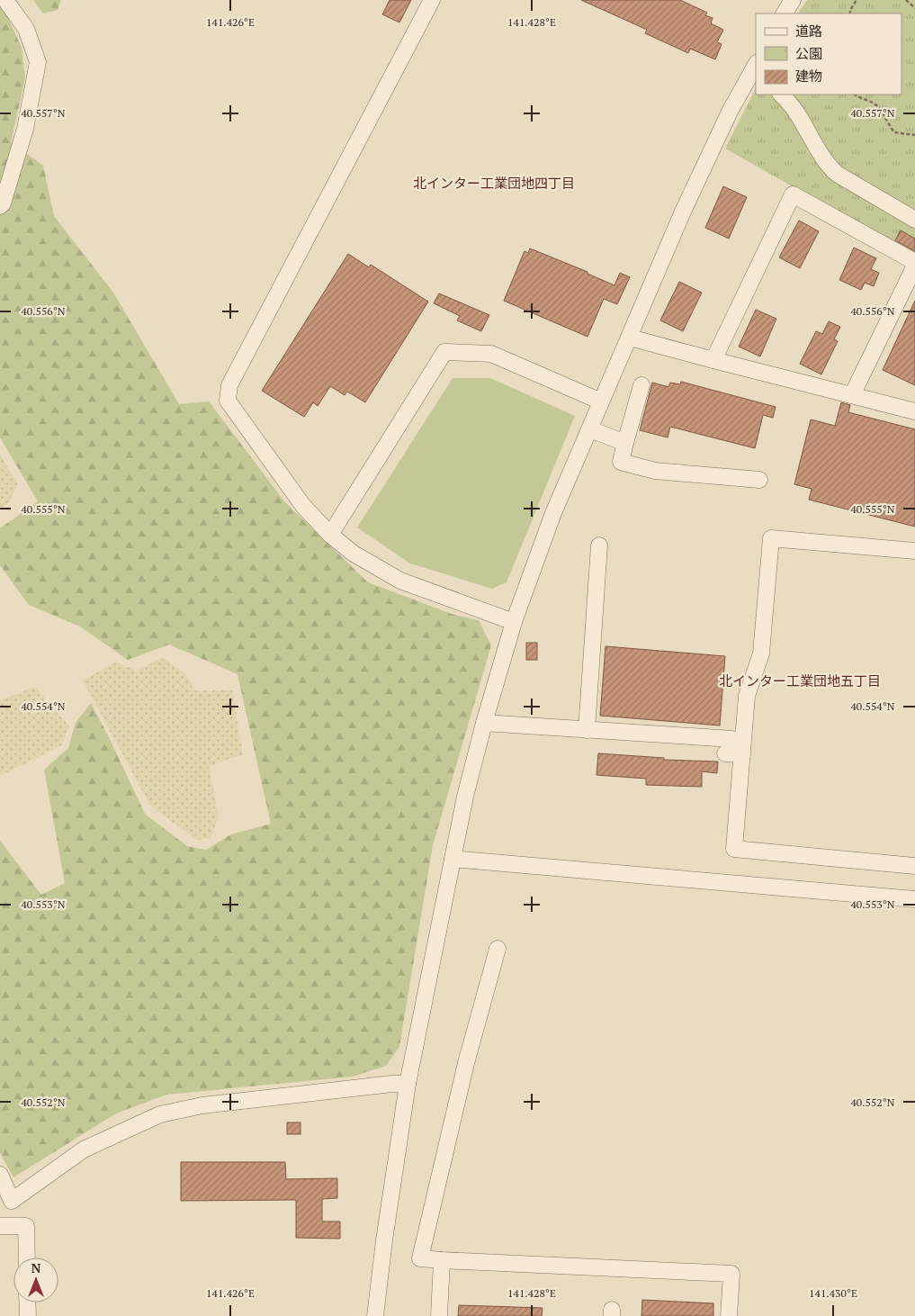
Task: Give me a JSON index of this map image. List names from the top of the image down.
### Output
{
  "districts": ["北インター工業団地四丁目", "北インター工業団地五丁目"],
  "legend": ["道路", "公園", "建物"],
  "north": "top",
  "coordinates": [
    "141.426°E",
    "141.428°E",
    "40.557°N",
    "40.556°N",
    "40.555°N",
    "40.554°N",
    "40.553°N",
    "40.552°N",
    "141.430°E"
  ]
}
